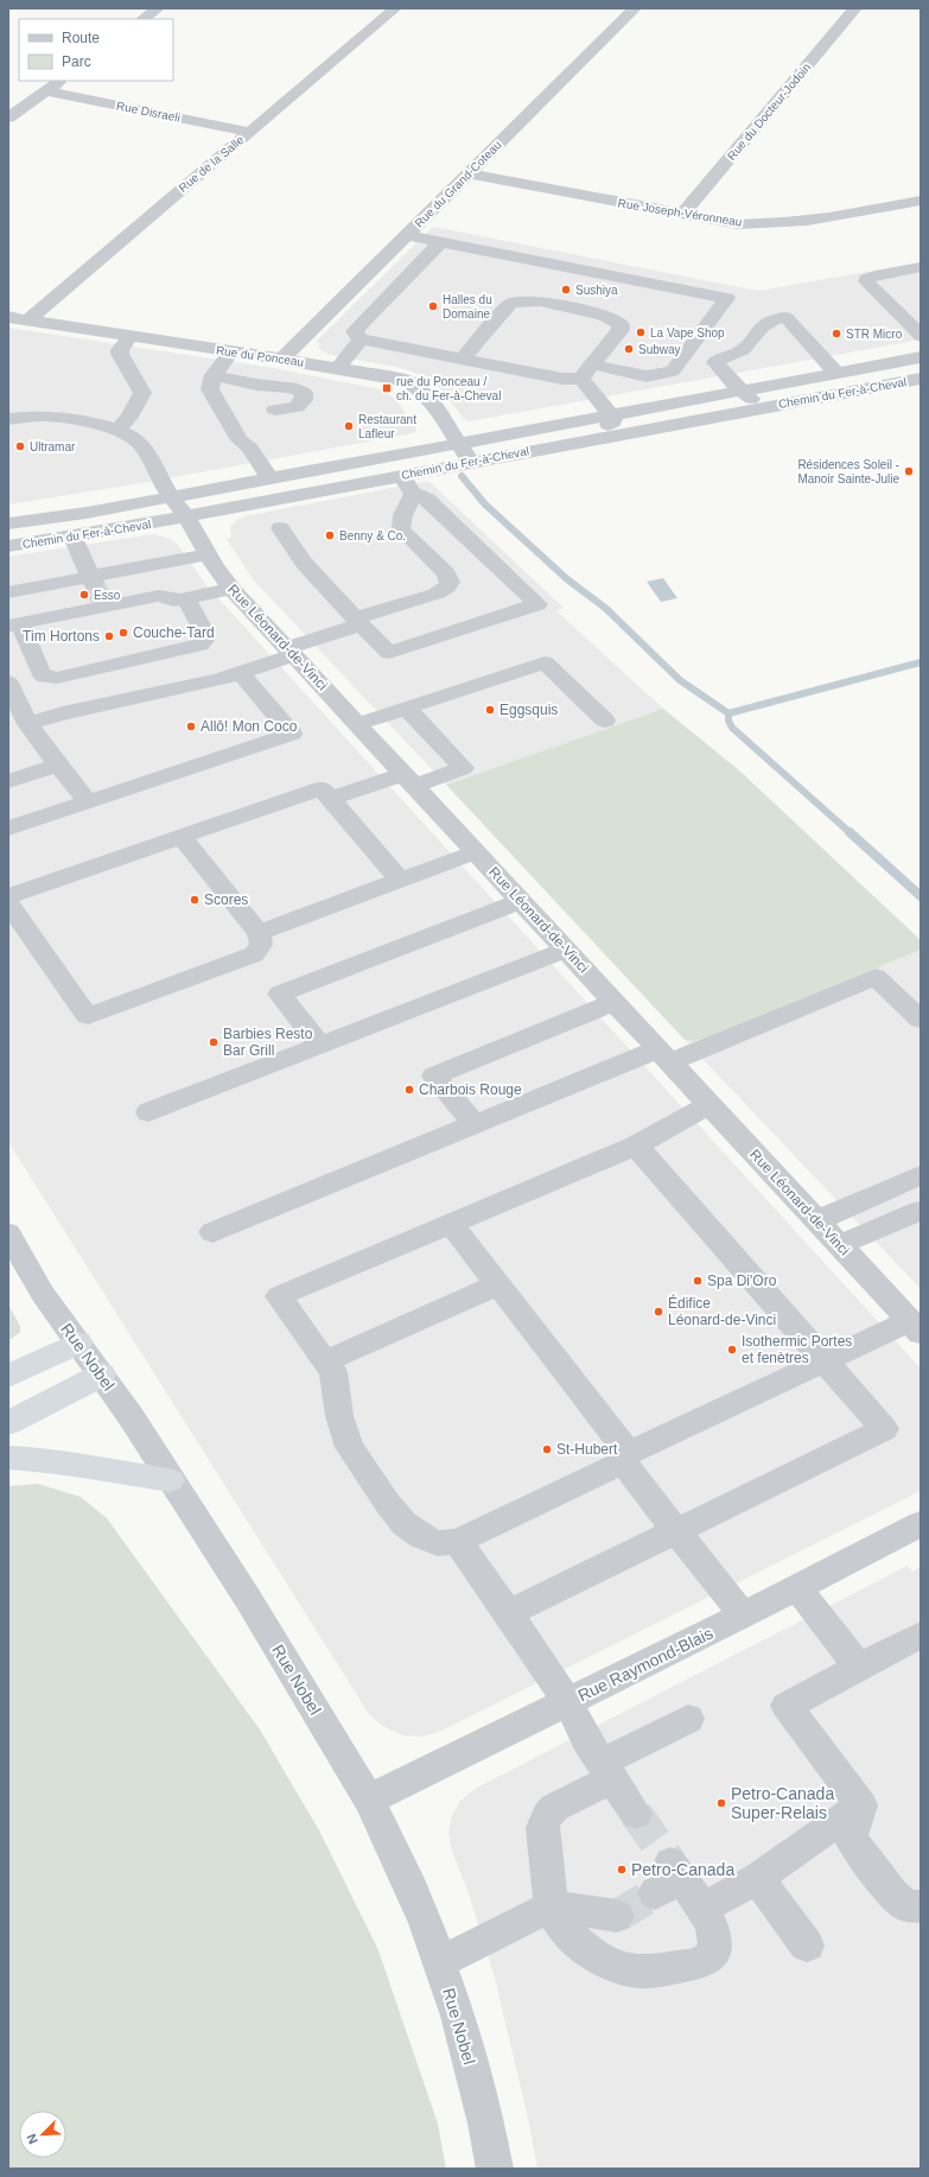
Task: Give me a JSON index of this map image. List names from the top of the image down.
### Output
{
  "streets": {
    "street": [
      "Rue Disraeli",
      "Rue du Docteur-Jodoin",
      "Rue de la Salle",
      "Rue du Grand-Coteau",
      "Rue Joseph-Véronneau",
      "Rue du Ponceau",
      "Chemin du Fer-à-Cheval",
      "Rue Léonard-de-Vinci",
      "Rue Nobel",
      "Rue Raymond-Blais"
    ]
  },
  "crossings": [
    ["Rue Disraeli", "Rue de la Salle"],
    ["Rue du Docteur-Jodoin", "Rue Joseph-Véronneau"],
    ["Rue de la Salle", "Rue du Ponceau"],
    ["Rue du Grand-Coteau", "Rue Joseph-Véronneau"],
    ["Rue du Grand-Coteau", "Rue du Ponceau"],
    ["Rue du Ponceau", "Chemin du Fer-à-Cheval"],
    ["Chemin du Fer-à-Cheval", "Rue Léonard-de-Vinci"],
    ["Rue Nobel", "Rue Raymond-Blais"]
  ],
  "places": {
    "other": [
      "Sushiya",
      "Halles du Domaine",
      "La Vape Shop",
      "STR Micro",
      "Subway",
      "Restaurant Lafleur",
      "Ultramar",
      "Résidences Soleil - Manoir Sainte-Julie",
      "Benny & Co.",
      "Esso",
      "Couche-Tard",
      "Tim Hortons",
      "Eggsquis",
      "Allô! Mon Coco",
      "Scores",
      "Barbies Resto Bar Grill",
      "Charbois Rouge",
      "Spa Di'Oro",
      "Édifice Léonard-de-Vinci",
      "Isothermic Portes et fenètres",
      "St-Hubert",
      "Petro-Canada Super-Relais",
      "Petro-Canada"
    ],
    "transit": ["rue du Ponceau / ch. du Fer-à-Cheval"]
  },
  "legend": ["Route", "Parc"],
  "north": "bottom left"
}
